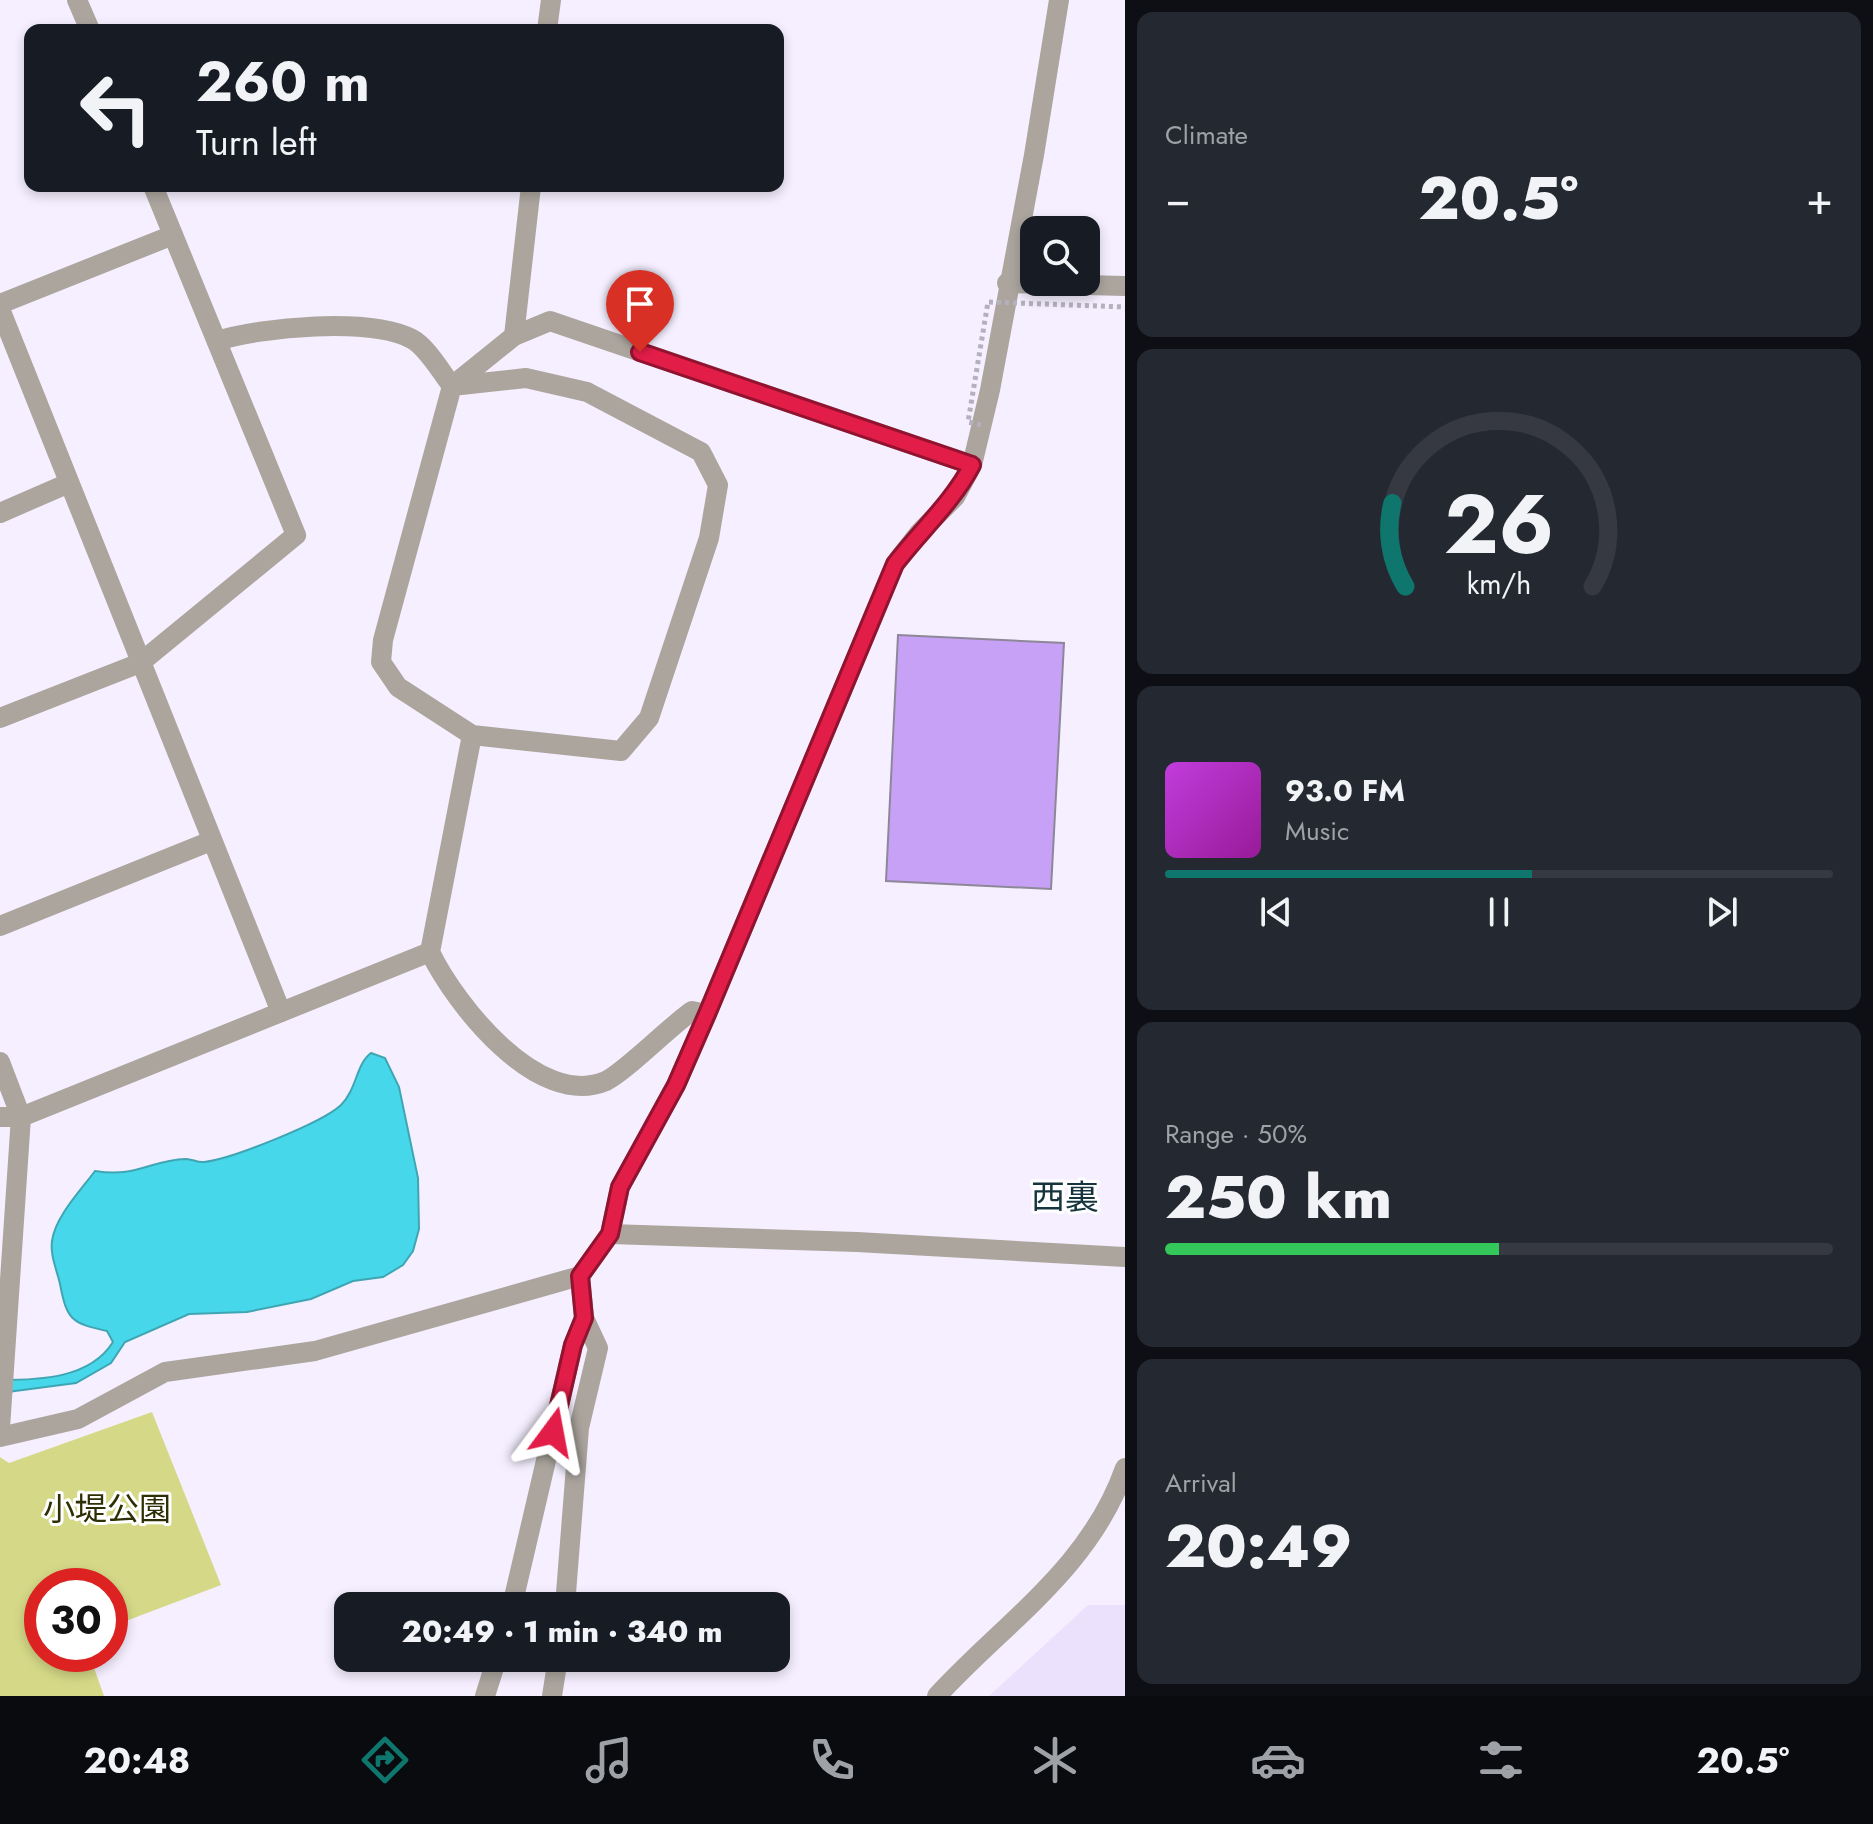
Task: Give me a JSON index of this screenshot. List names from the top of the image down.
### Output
{
  "districts": ["西裏"],
  "parks": ["小堤公園"],
  "page": {
    "tile": [
      "Climate",
      ["Range · 50%", "250 km"],
      ["Arrival", "20:49"]
    ],
    "turn": ["260 m", "Turn left"],
    "heat": ["−", "20.5°", "+"],
    "song": ["93.0 FM", "Music"],
    "limit": "30",
    "trip": "20:49 · 1 min · 340 m",
    "tabs": ["20:48", "20.5°"],
    "gauge": ["26", "km/h"]
  }
}
